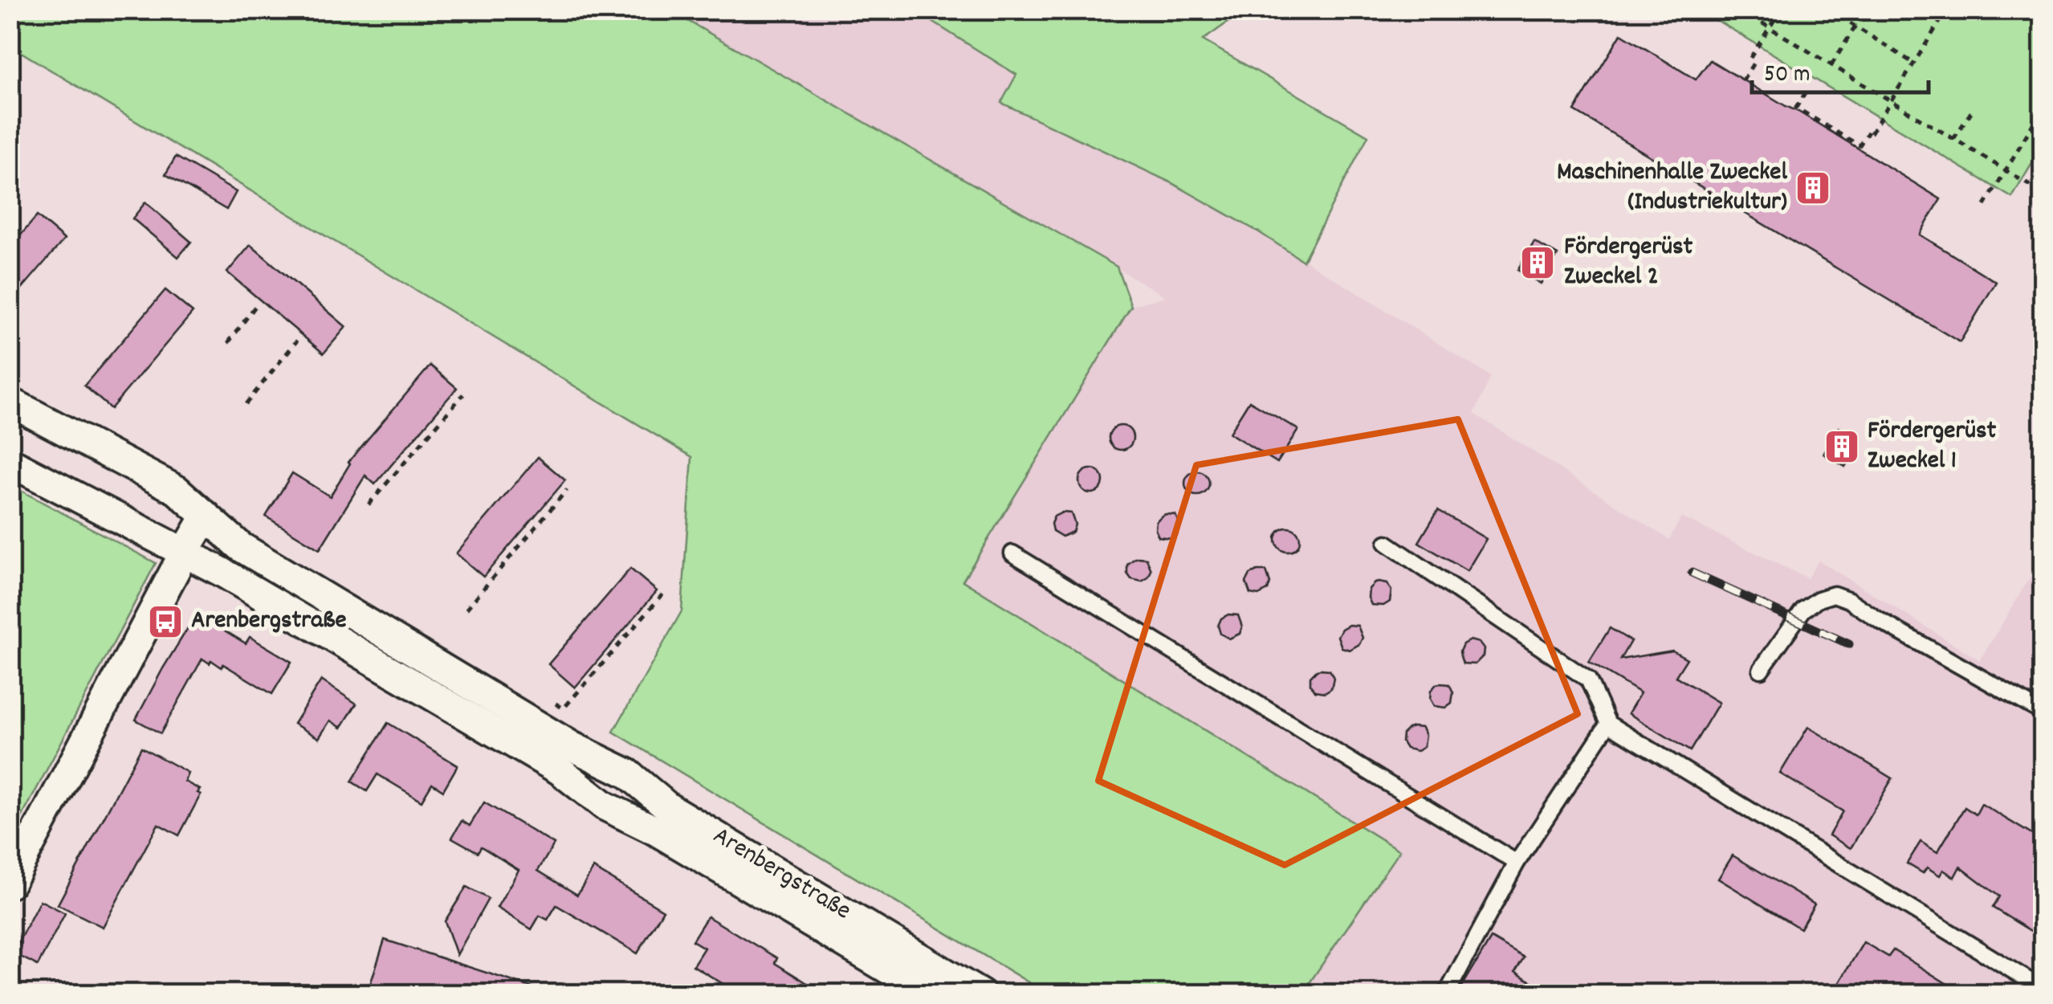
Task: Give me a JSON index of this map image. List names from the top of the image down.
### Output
{
  "streets": {
    "street": ["Arenbergstraße"]
  },
  "places": {
    "building": ["Maschinenhalle Zweckel (Industriekultur)", "Fördergerüst Zweckel 2", "Fördergerüst Zweckel 1"],
    "bus stop": ["Arenbergstraße"]
  },
  "scale_bar": "50 m"
}
